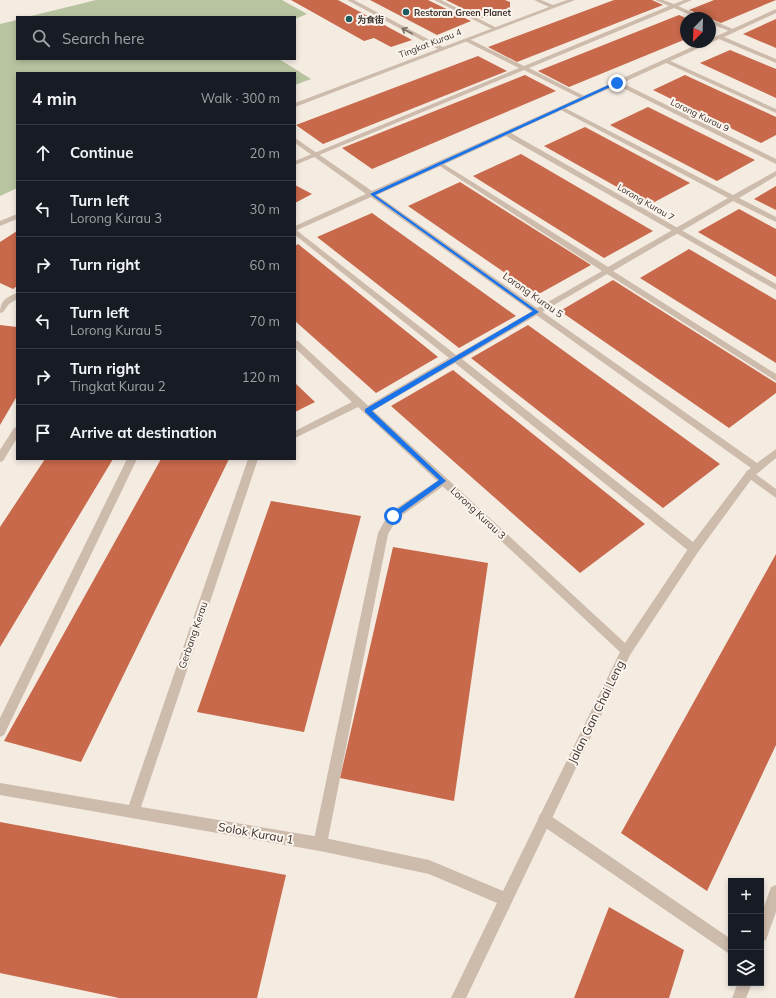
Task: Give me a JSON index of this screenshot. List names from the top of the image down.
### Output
{
  "streets": {
    "street": [
      "Tingkat Kurau 4",
      "Lorong Kurau 9",
      "Lorong Kurau 7",
      "Lorong Kurau 5",
      "Lorong Kurau 3",
      "Gerbang Kerau",
      "Jalan Gan Chai Leng",
      "Solok Kurau 1"
    ]
  },
  "crossings": [
    ["Lorong Kurau 5", "Jalan Gan Chai Leng"],
    ["Lorong Kurau 3", "Jalan Gan Chai Leng"],
    ["Gerbang Kerau", "Solok Kurau 1"],
    ["Jalan Gan Chai Leng", "Solok Kurau 1"]
  ],
  "places": ["Restoran Green Planet", "为食街"],
  "north": "bottom left",
  "page": {
    "search": "Search here",
    "heading": ["4 min", "Walk · 300 m"],
    "list": [
      ["Continue", "20 m"],
      ["Turn left", "Lorong Kurau 3", "30 m"],
      ["Turn right", "60 m"],
      ["Turn left", "Lorong Kurau 5", "70 m"],
      ["Turn right", "Tingkat Kurau 2", "120 m"],
      "Arrive at destination"
    ],
    "map_buttons": ["+", "−"]
  }
}
